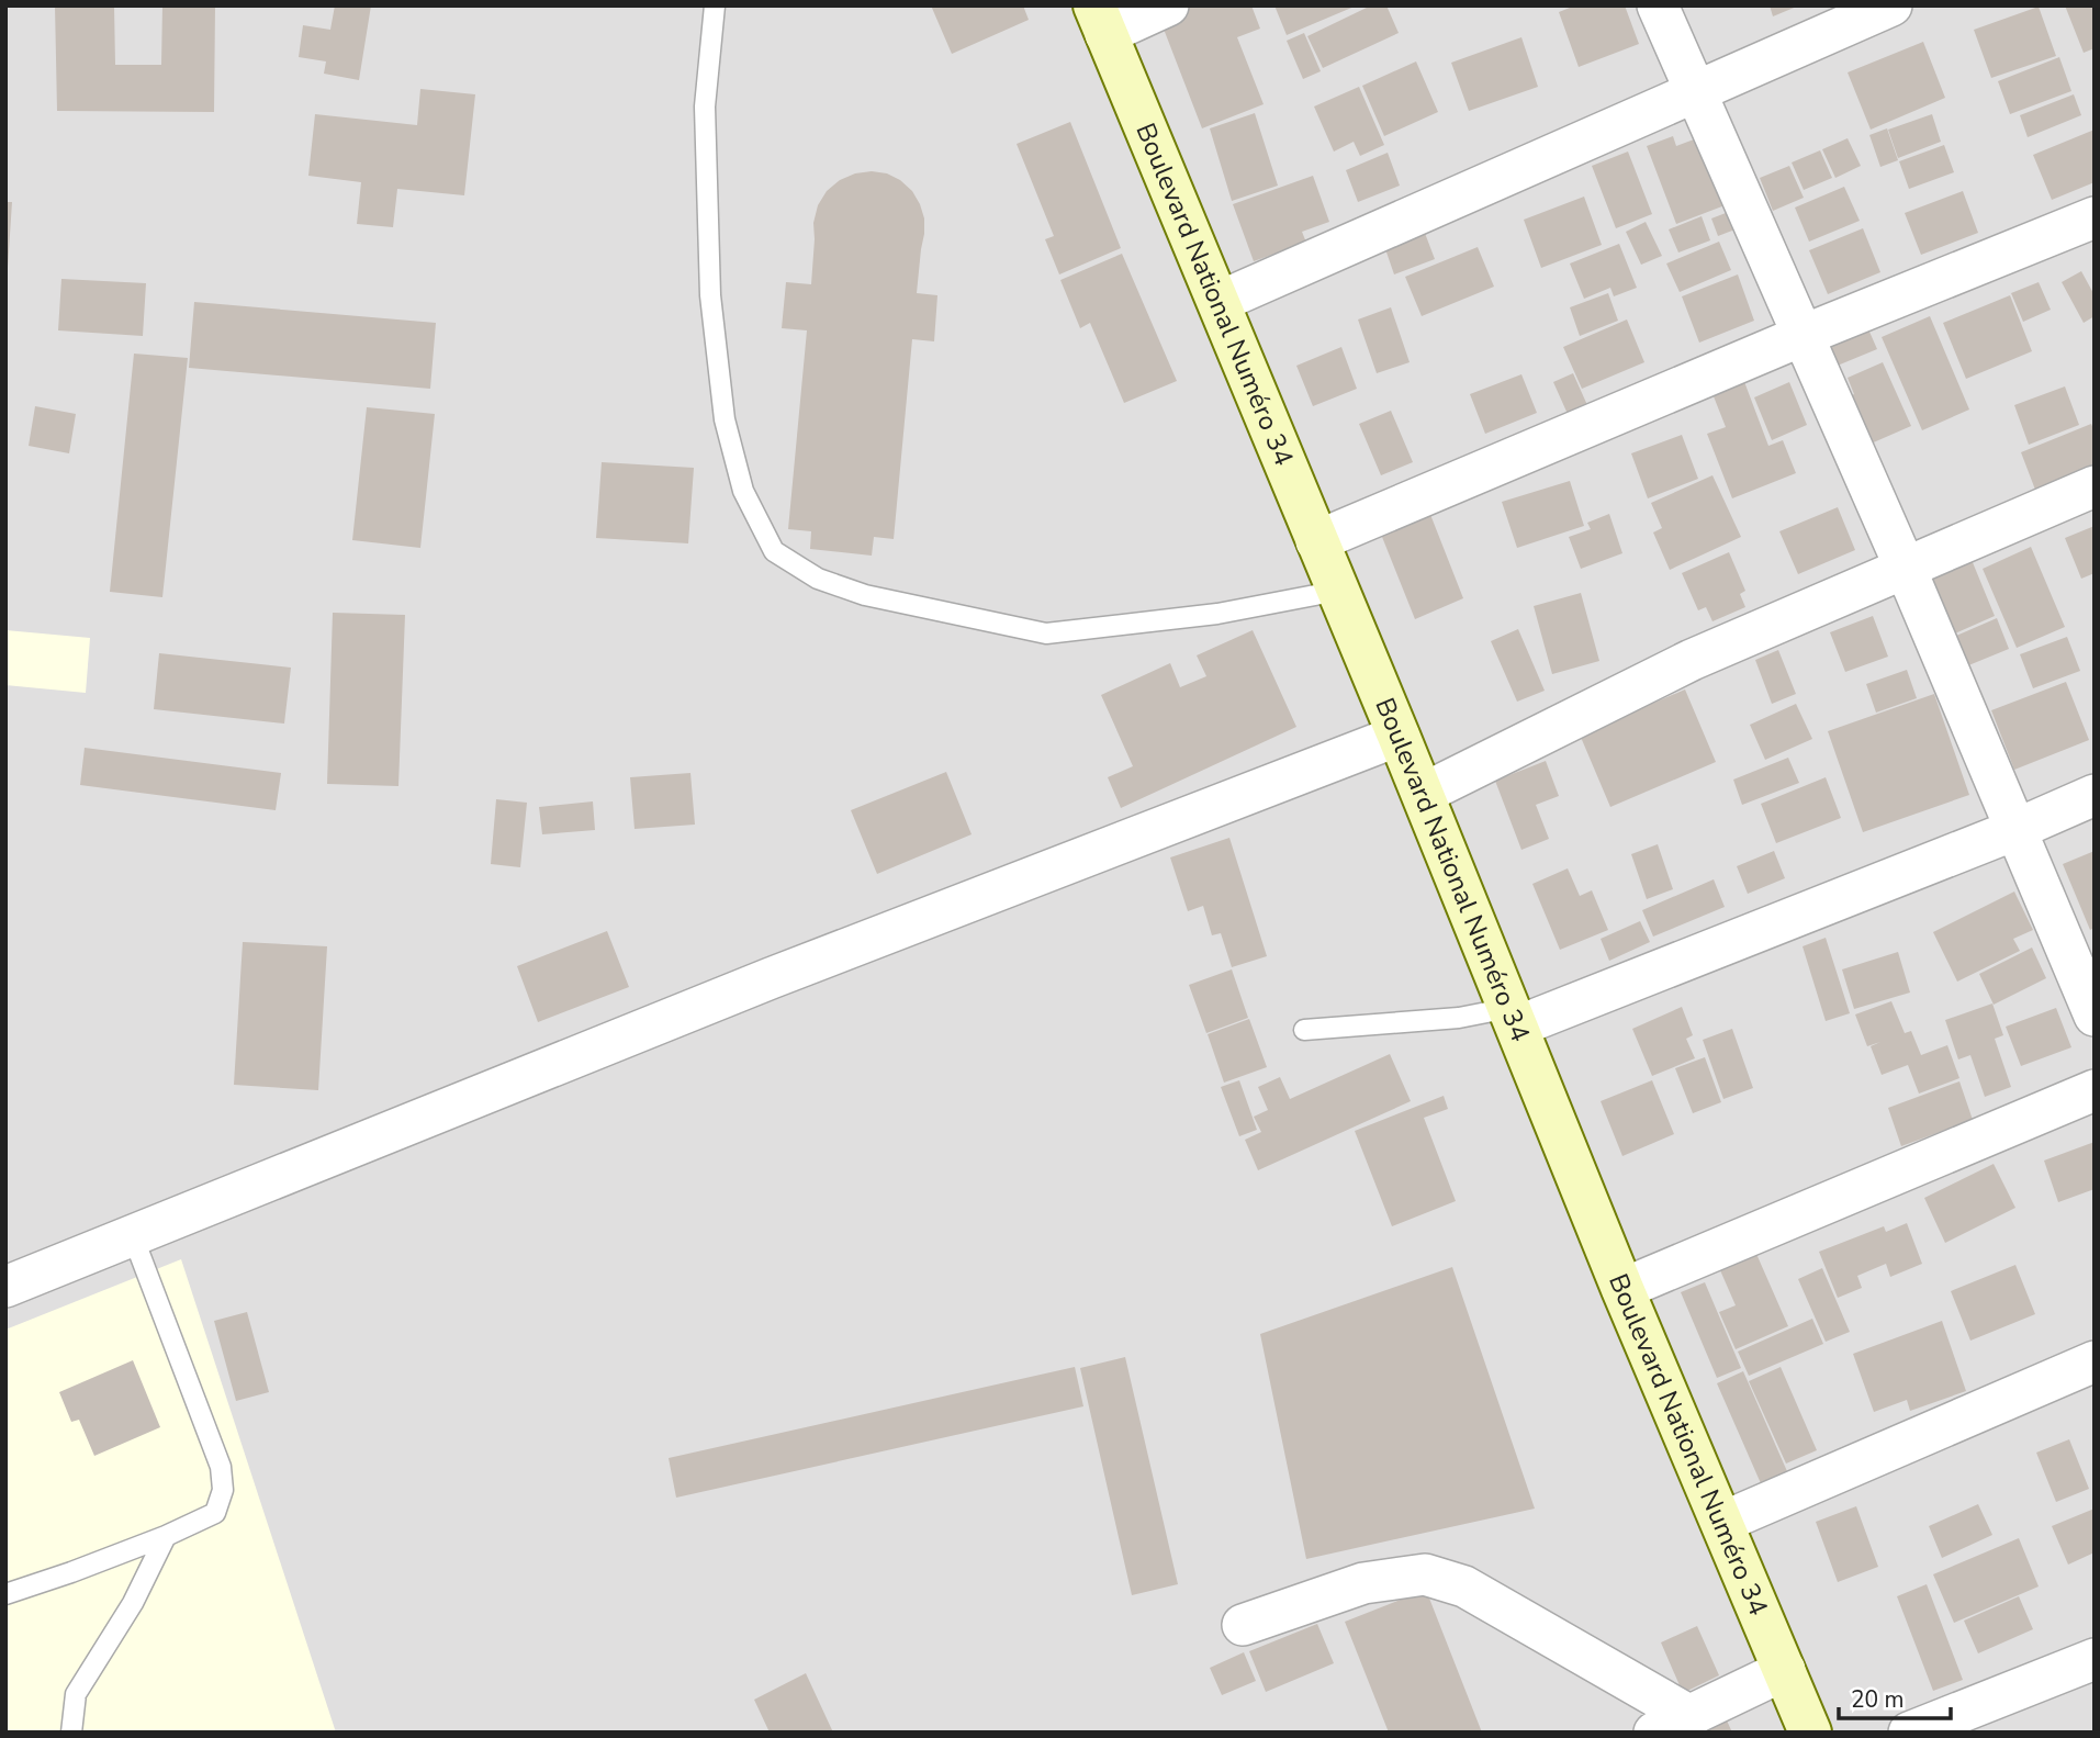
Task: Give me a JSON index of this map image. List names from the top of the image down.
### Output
{
  "streets": {
    "main road": ["Boulevard National Numéro 34"]
  },
  "scale_bar": "20 m"
}
